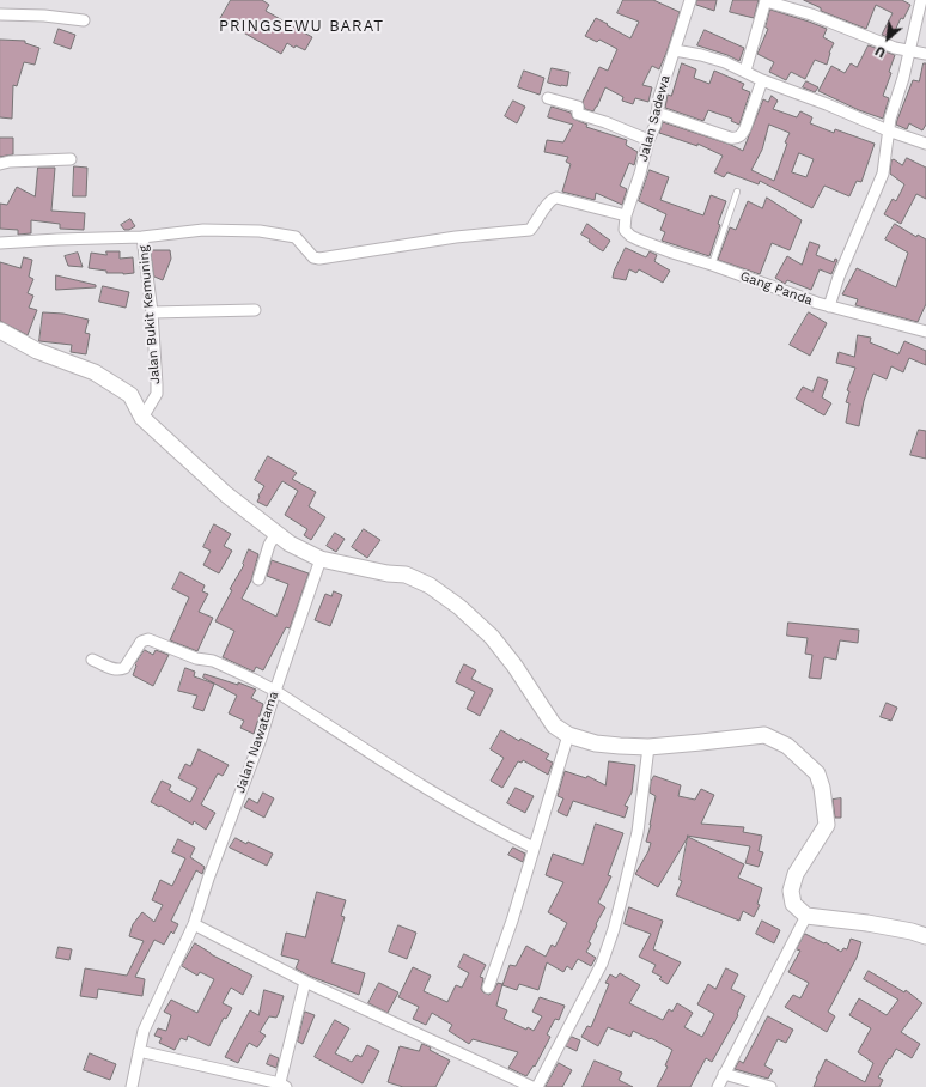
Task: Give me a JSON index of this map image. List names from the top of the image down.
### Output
{
  "streets": {
    "street": [
      "Jalan Sadewa",
      "Gang Panda",
      "Jalan Bukit Kemuning",
      "Jalan Nawatama"
    ]
  },
  "crossings": [
    ["Jalan Sadewa", "Gang Panda"]
  ],
  "districts": ["PRINGSEWU BARAT"],
  "north": "bottom left"
}
